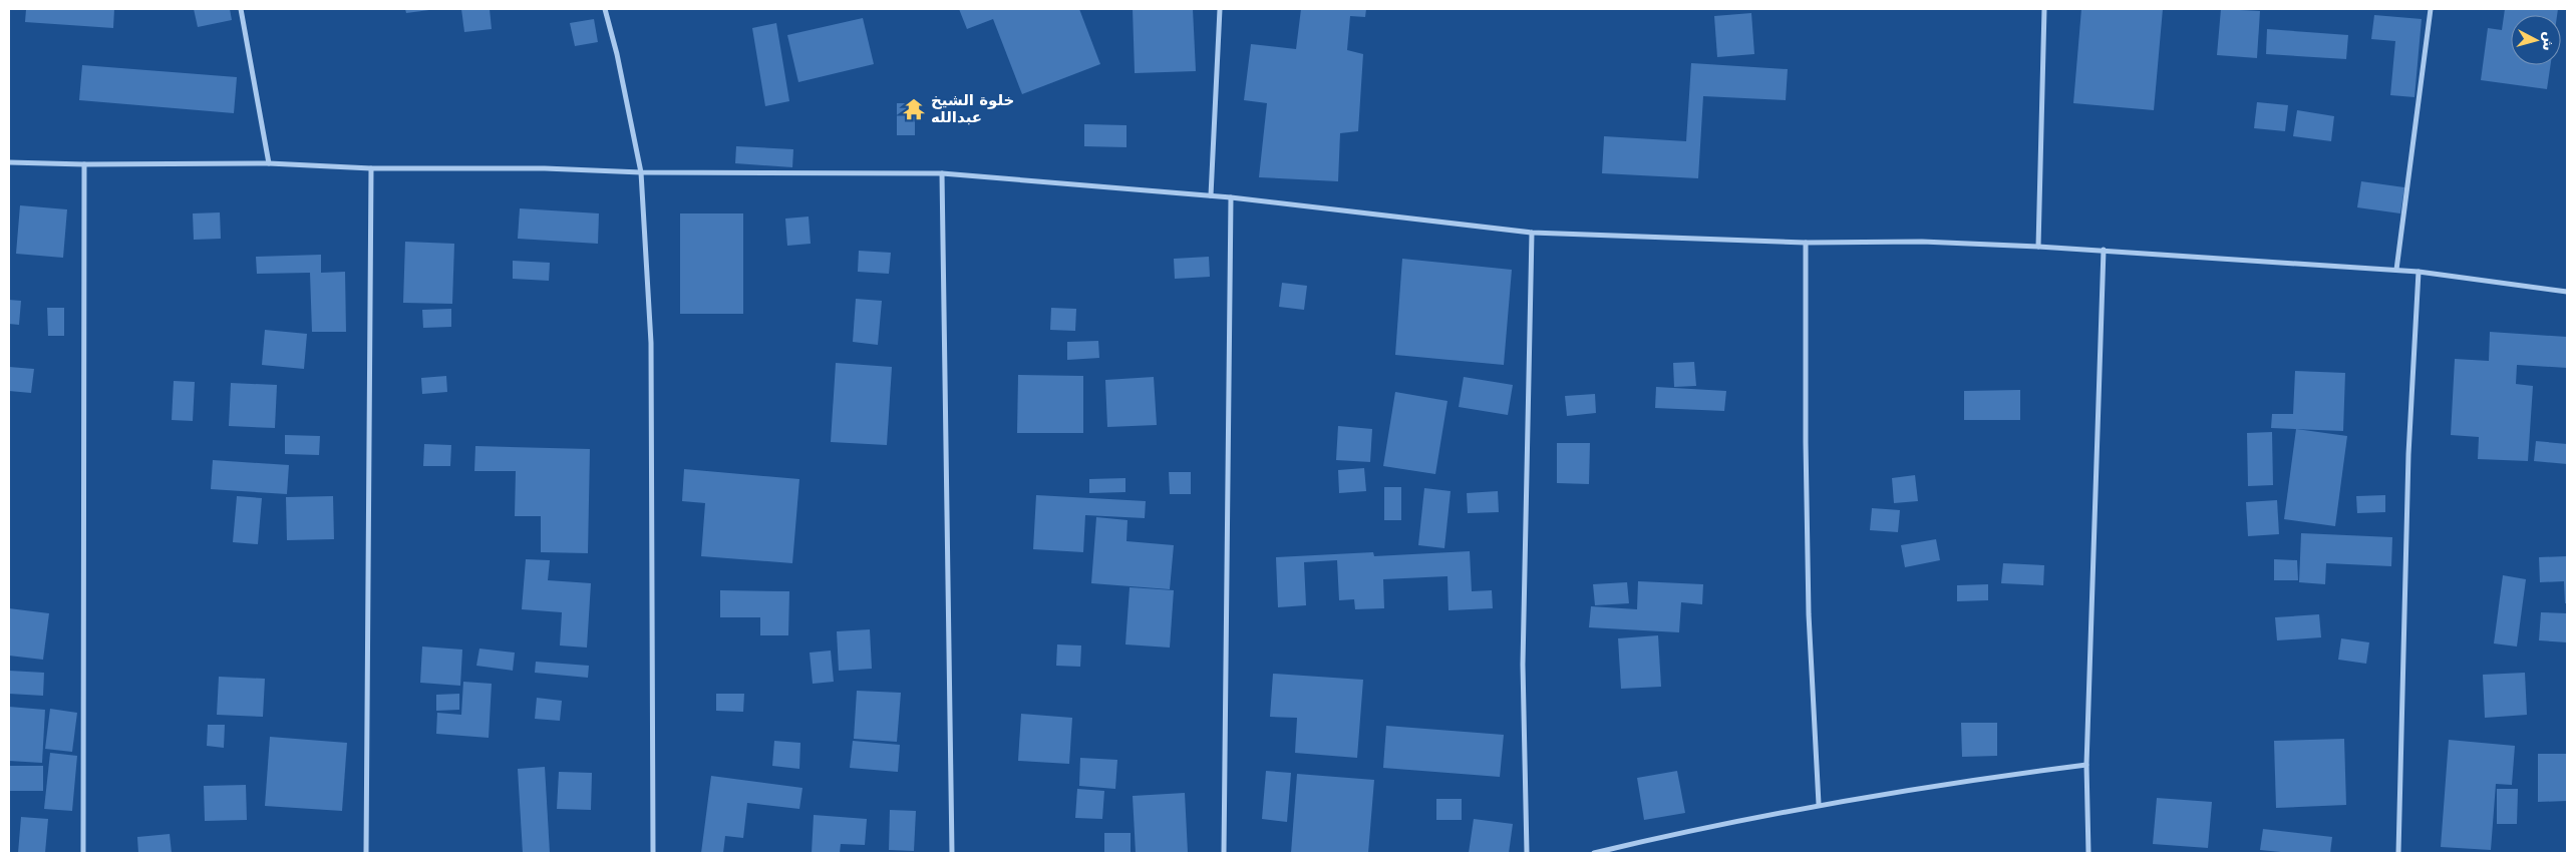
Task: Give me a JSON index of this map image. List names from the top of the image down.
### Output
{
  "places": {
    "temple": ["خلوة الشيخ عبدالله"]
  },
  "north": "right"
}
